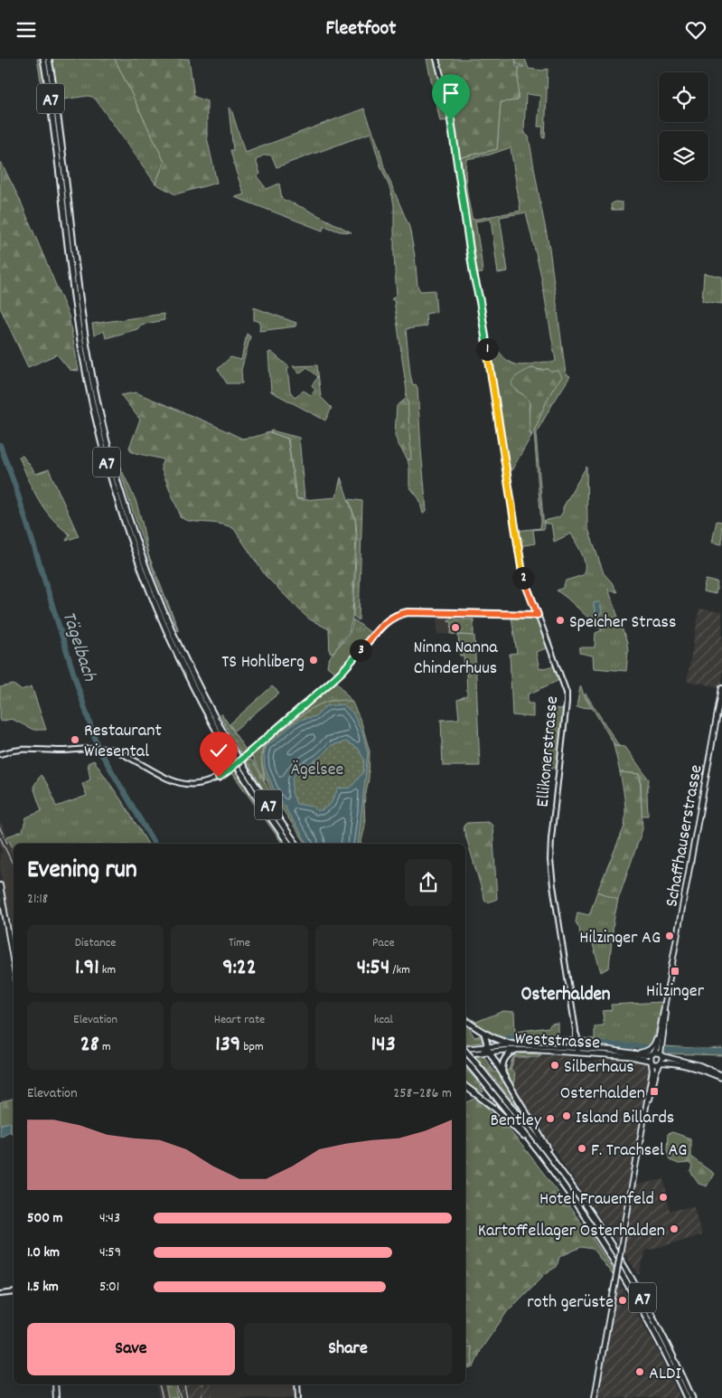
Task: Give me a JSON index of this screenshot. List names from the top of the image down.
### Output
{
  "streets": {
    "highway": ["A7"],
    "main road": ["Schaffhauserstrasse", "Weststrasse"],
    "street": ["Ellikonerstrasse"]
  },
  "crossings": [
    ["A7", "Weststrasse"],
    ["Ellikonerstrasse", "Weststrasse"],
    ["Schaffhauserstrasse", "Weststrasse"]
  ],
  "districts": ["Osterhalden"],
  "water": ["Tägelbach"],
  "parks": ["Ägelsee"],
  "places": {
    "other": [
      "Speicher Strass",
      "Ninna Nanna Chinderhuus",
      "TS Hohliberg",
      "Restaurant Wiesental",
      "Hilzinger AG",
      "Silberhaus",
      "Island Billards",
      "Bentley",
      "F. Trachsel AG",
      "Hotel Frauenfeld",
      "Kartoffellager Osterhalden",
      "roth gerüste",
      "ALDI"
    ],
    "transit": ["Hilzinger", "Osterhalden"]
  },
  "page": {
    "header": "Fleetfoot",
    "pins": ["1", "2", "3"],
    "heading": ["Evening run", "21:18"],
    "stats": [
      ["Distance", "1.91 km"],
      ["Time", "9:22"],
      ["Pace", "4:54 /km"],
      ["Elevation", "28 m"],
      ["Heart rate", "139 bpm"],
      ["kcal", "143"]
    ],
    "chart": ["Elevation", "258–286 m"],
    "list": [
      {
        "name": "500 m",
        "note": "4:43"
      },
      {
        "name": "1.0 km",
        "note": "4:59"
      },
      {
        "name": "1.5 km",
        "note": "5:01"
      }
    ],
    "buttons": ["Save", "Share"]
  }
}
